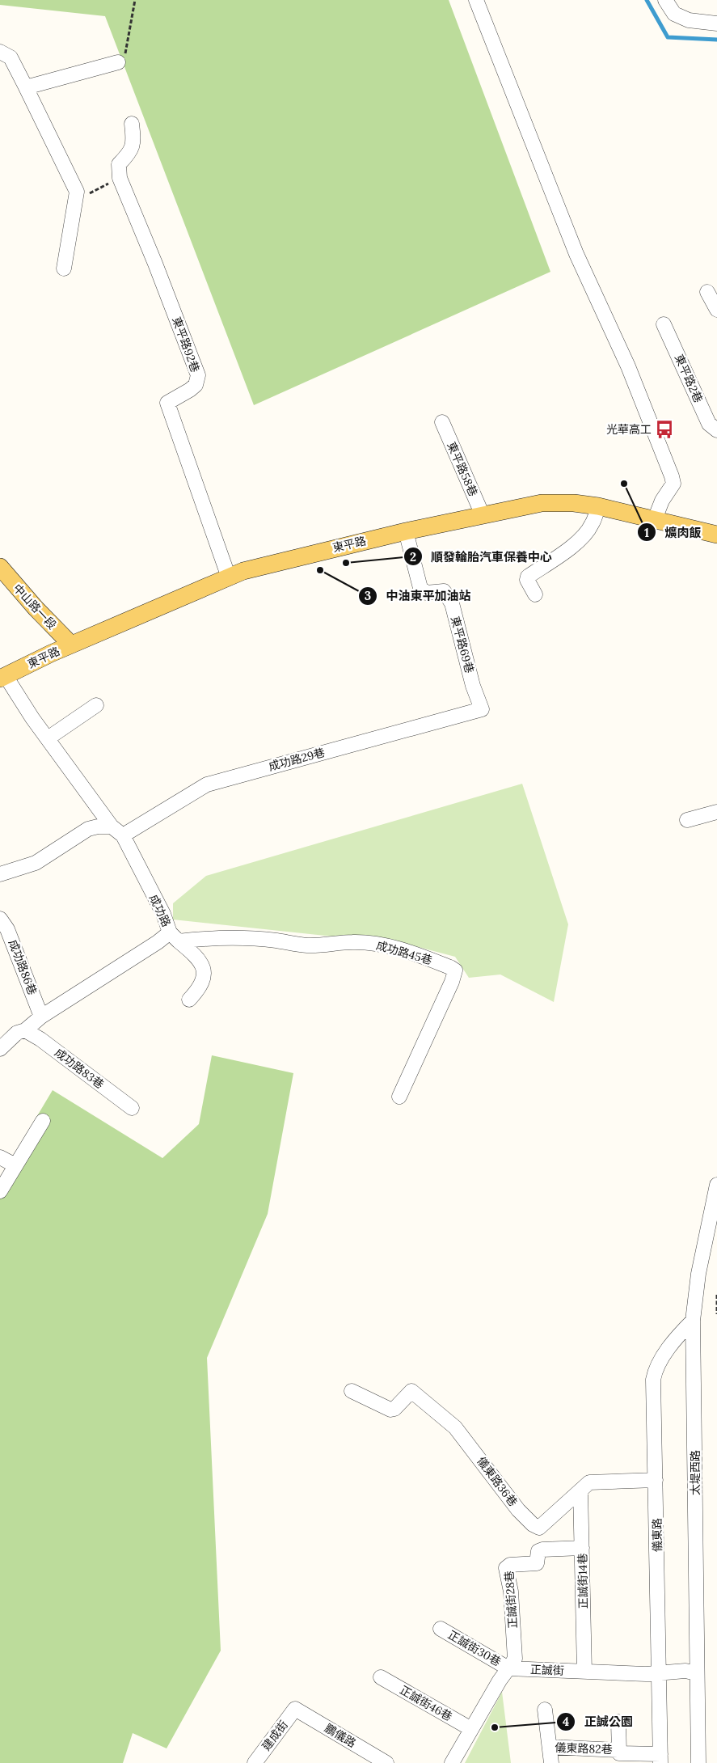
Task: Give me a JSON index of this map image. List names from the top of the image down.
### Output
{
  "streets": {
    "main road": ["東平路", "中山路一段"],
    "street": [
      "東平路92巷",
      "東平路2巷",
      "東平路58巷",
      "東平路69巷",
      "成功路29巷",
      "成功路",
      "成功路45巷",
      "成功路86巷",
      "成功路83巷",
      "太堤西路",
      "儀東路36巷",
      "儀東路",
      "正誠街14巷",
      "正誠街28巷",
      "正誠街30巷",
      "正誠街",
      "正誠街46巷",
      "建成街",
      "鵬儀路",
      "儀東路82巷"
    ]
  },
  "crossings": [
    ["東平路92巷", "東平路"],
    ["東平路58巷", "東平路"],
    ["東平路", "中山路一段"],
    ["東平路", "東平路69巷"],
    ["東平路", "成功路"],
    ["東平路69巷", "成功路29巷"],
    ["成功路29巷", "成功路"],
    ["成功路", "成功路45巷"],
    ["成功路", "成功路86巷"],
    ["成功路", "成功路83巷"],
    ["太堤西路", "儀東路"],
    ["太堤西路", "正誠街"],
    ["儀東路36巷", "儀東路"],
    ["儀東路36巷", "正誠街14巷"],
    ["儀東路", "正誠街"],
    ["儀東路", "儀東路82巷"],
    ["正誠街14巷", "正誠街28巷"],
    ["正誠街14巷", "正誠街"],
    ["正誠街28巷", "正誠街30巷"],
    ["正誠街28巷", "正誠街"],
    ["正誠街30巷", "正誠街"],
    ["建成街", "鵬儀路"]
  ],
  "places": {
    "bus stop": ["光華高工"],
    "other": [
      "爌肉飯",
      "順發輪胎汽車保養中心",
      "中油東平加油站",
      "正誠公園"
    ]
  }
}
